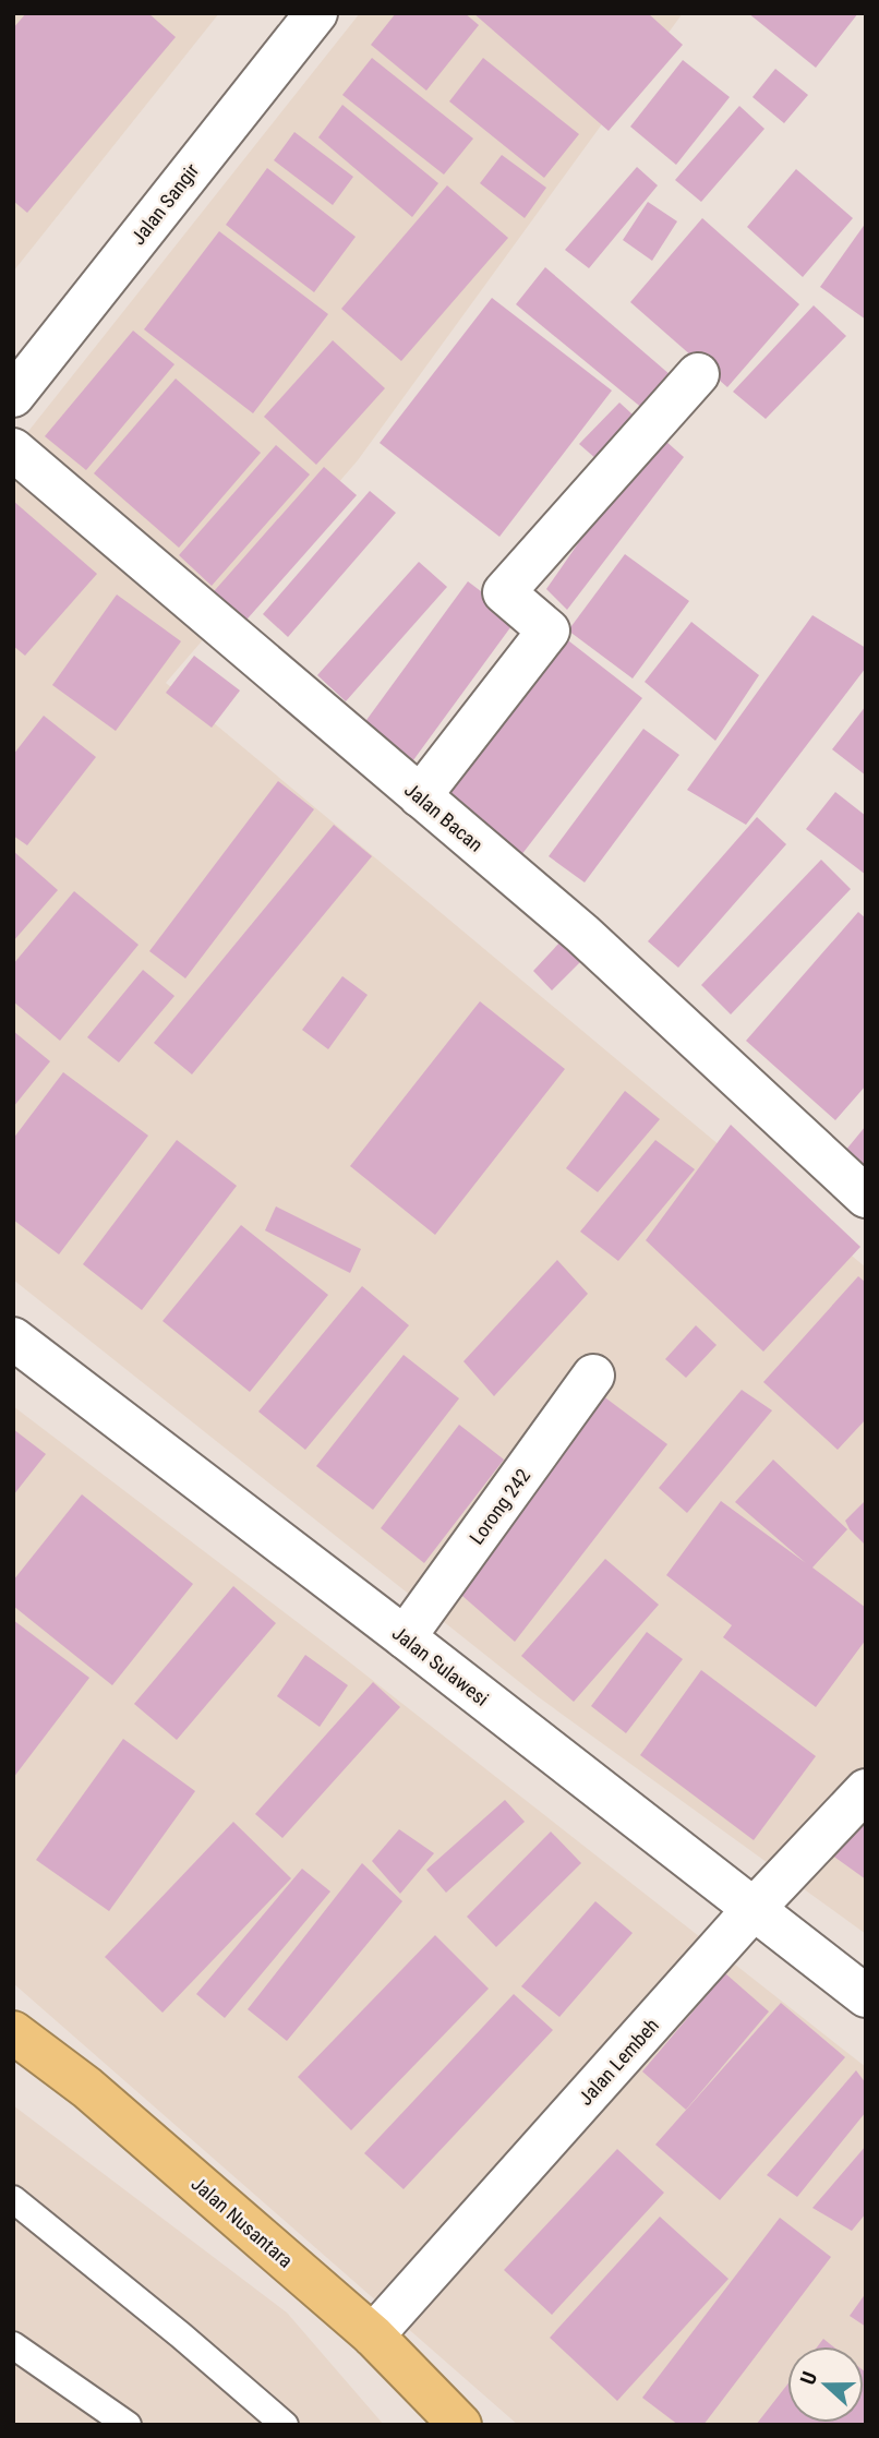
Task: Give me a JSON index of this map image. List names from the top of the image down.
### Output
{
  "streets": {
    "highway": ["Jalan Nusantara"],
    "street": [
      "Jalan Sangir",
      "Jalan Bacan",
      "Lorong 242",
      "Jalan Sulawesi",
      "Jalan Lembeh"
    ]
  },
  "crossings": [
    ["Lorong 242", "Jalan Sulawesi"],
    ["Jalan Sulawesi", "Jalan Lembeh"],
    ["Jalan Lembeh", "Jalan Nusantara"]
  ],
  "north": "left"
}
